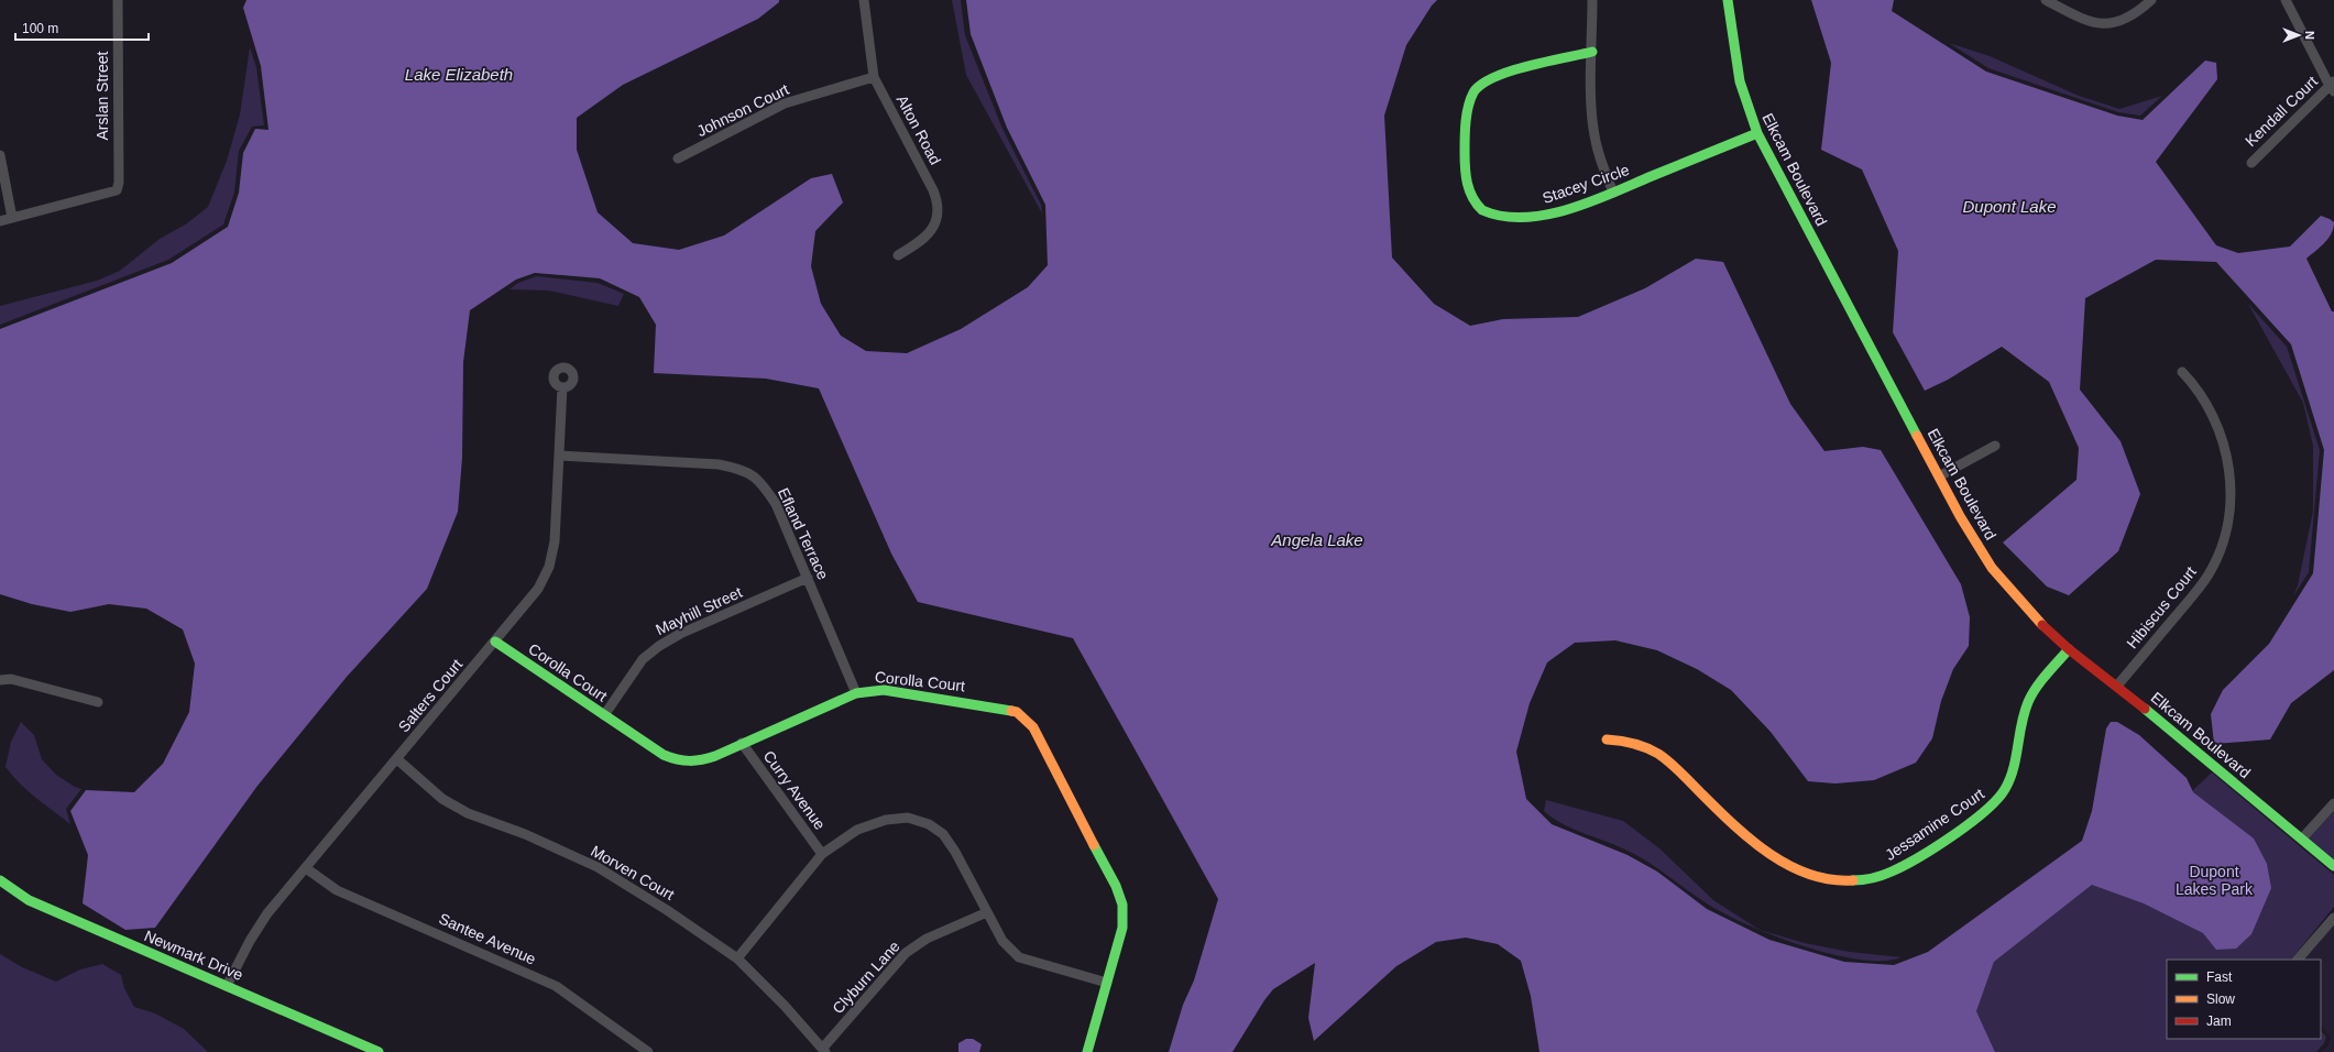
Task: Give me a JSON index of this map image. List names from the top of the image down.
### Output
{
  "streets": {
    "street": [
      "Arslan Street",
      "Johnson Court",
      "Kendall Court",
      "Alton Road",
      "Elkcam Boulevard",
      "Stacey Circle",
      "Efland Terrace",
      "Hibiscus Court",
      "Mayhill Street",
      "Corolla Court",
      "Salters Court",
      "Curry Avenue",
      "Jessamine Court",
      "Morven Court",
      "Santee Avenue",
      "Newmark Drive",
      "Clyburn Lane"
    ]
  },
  "crossings": [
    ["Johnson Court", "Alton Road"],
    ["Elkcam Boulevard", "Stacey Circle"],
    ["Elkcam Boulevard", "Hibiscus Court"],
    ["Elkcam Boulevard", "Jessamine Court"],
    ["Efland Terrace", "Mayhill Street"],
    ["Efland Terrace", "Corolla Court"],
    ["Efland Terrace", "Salters Court"],
    ["Mayhill Street", "Corolla Court"],
    ["Corolla Court", "Salters Court"],
    ["Corolla Court", "Curry Avenue"],
    ["Salters Court", "Morven Court"],
    ["Salters Court", "Santee Avenue"],
    ["Salters Court", "Newmark Drive"],
    ["Morven Court", "Clyburn Lane"]
  ],
  "water": ["Lake Elizabeth", "Dupont Lake", "Angela Lake"],
  "parks": ["Dupont Lakes Park"],
  "legend": ["Fast", "Slow", "Jam"],
  "scale_bar": "100 m",
  "north": "right"
}
